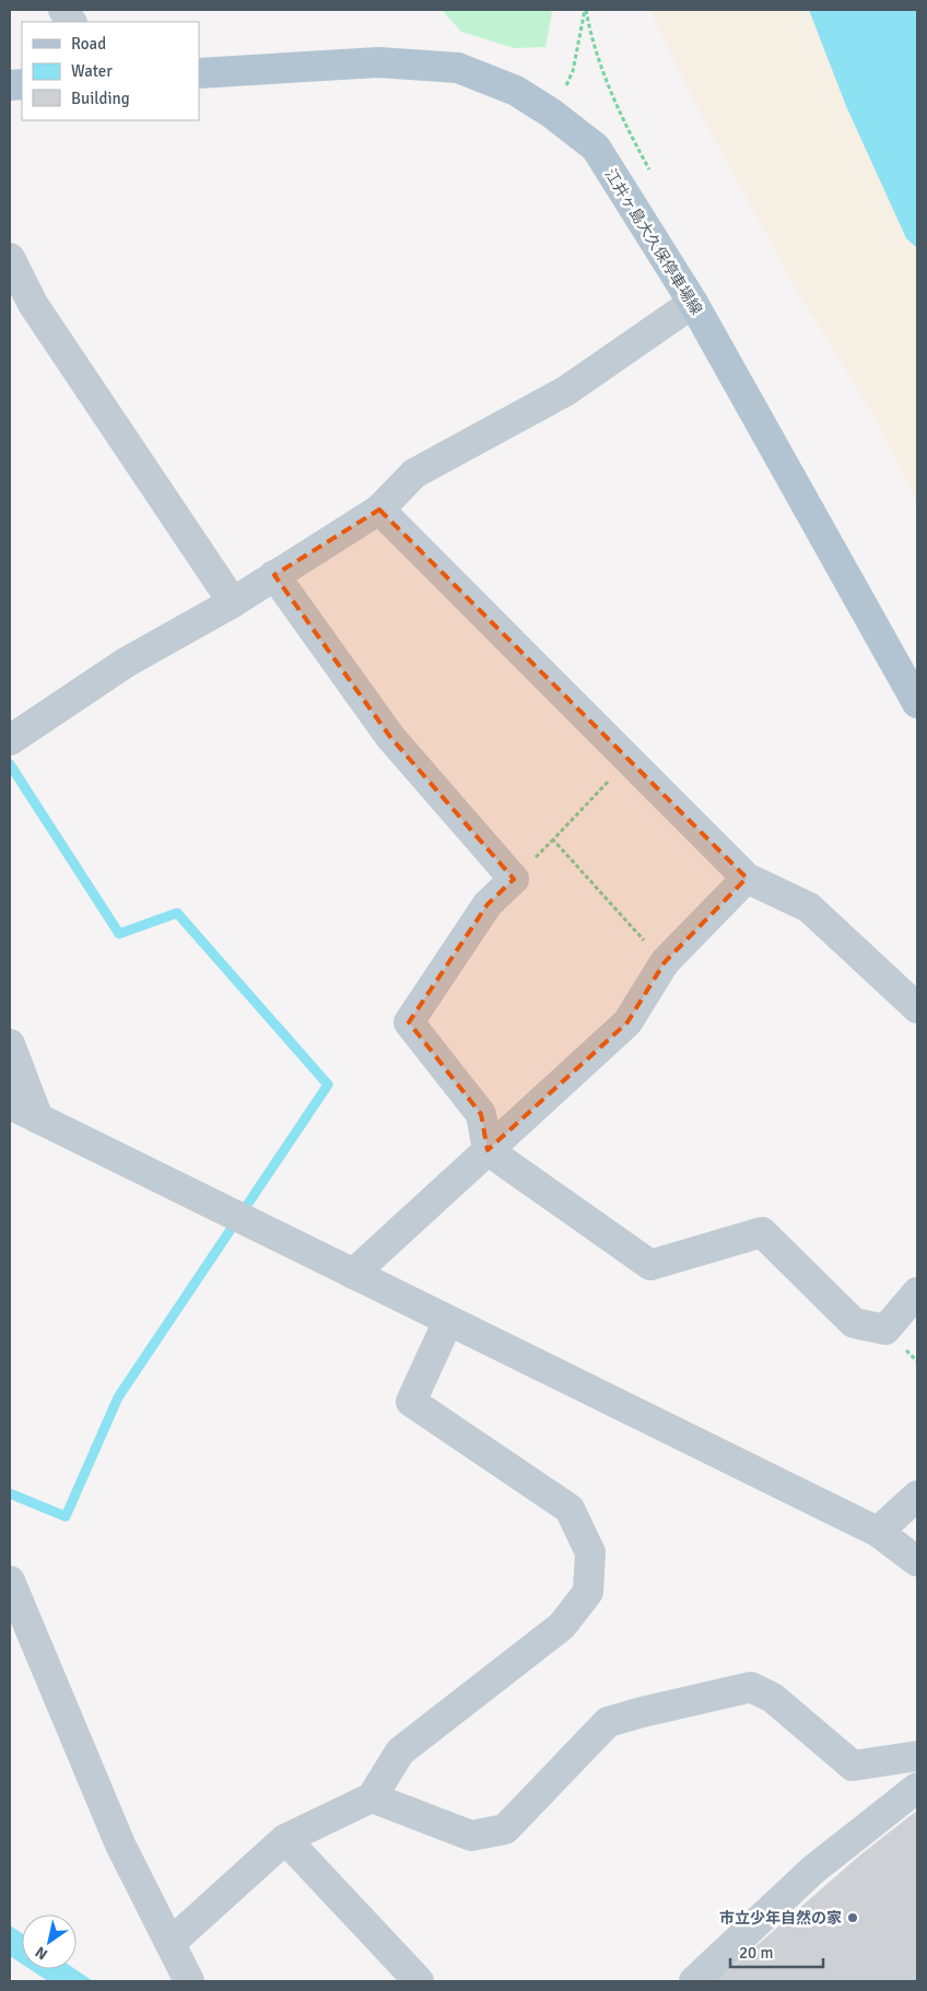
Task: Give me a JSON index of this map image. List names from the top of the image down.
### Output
{
  "streets": {
    "main road": ["江井ヶ島大久保停車場線"]
  },
  "places": ["市立少年自然の家"],
  "legend": ["Road", "Water", "Building"],
  "scale_bar": "20 m",
  "north": "bottom left"
}
